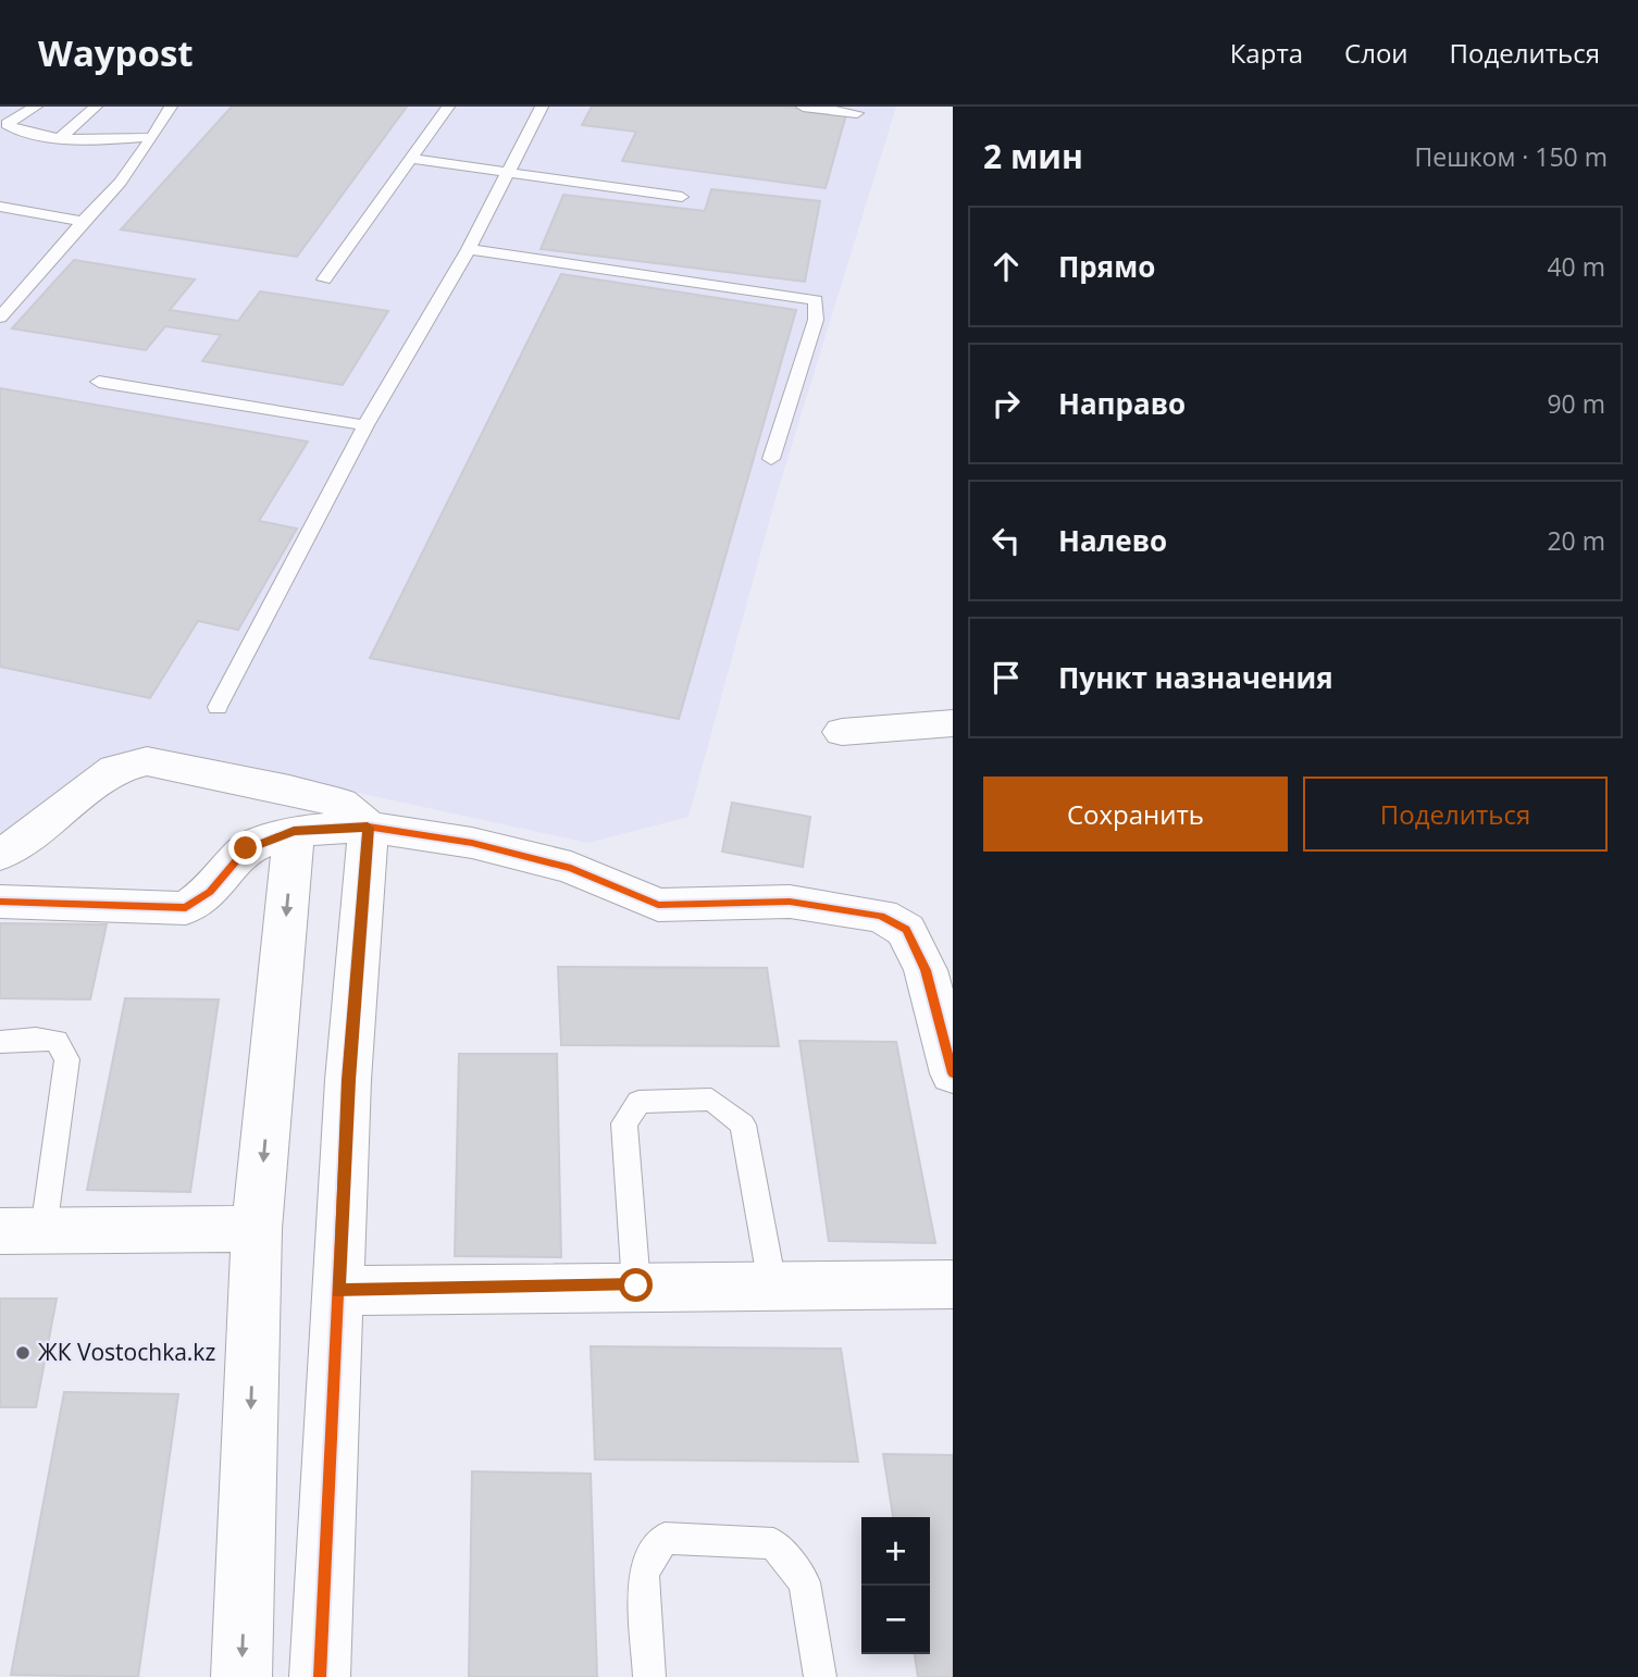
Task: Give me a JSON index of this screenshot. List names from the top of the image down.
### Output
{
  "places": ["ЖК Vostochka.kz"],
  "page": {
    "header": "Waypost",
    "nav": ["Карта", "Слои", "Поделиться"],
    "heading": ["2 мин", "Пешком · 150 m"],
    "list": [
      ["Прямо", "40 m"],
      ["Направо", "90 m"],
      ["Налево", "20 m"],
      "Пункт назначения"
    ],
    "buttons": ["Сохранить", "Поделиться"],
    "map_buttons": ["+", "−"]
  }
}
